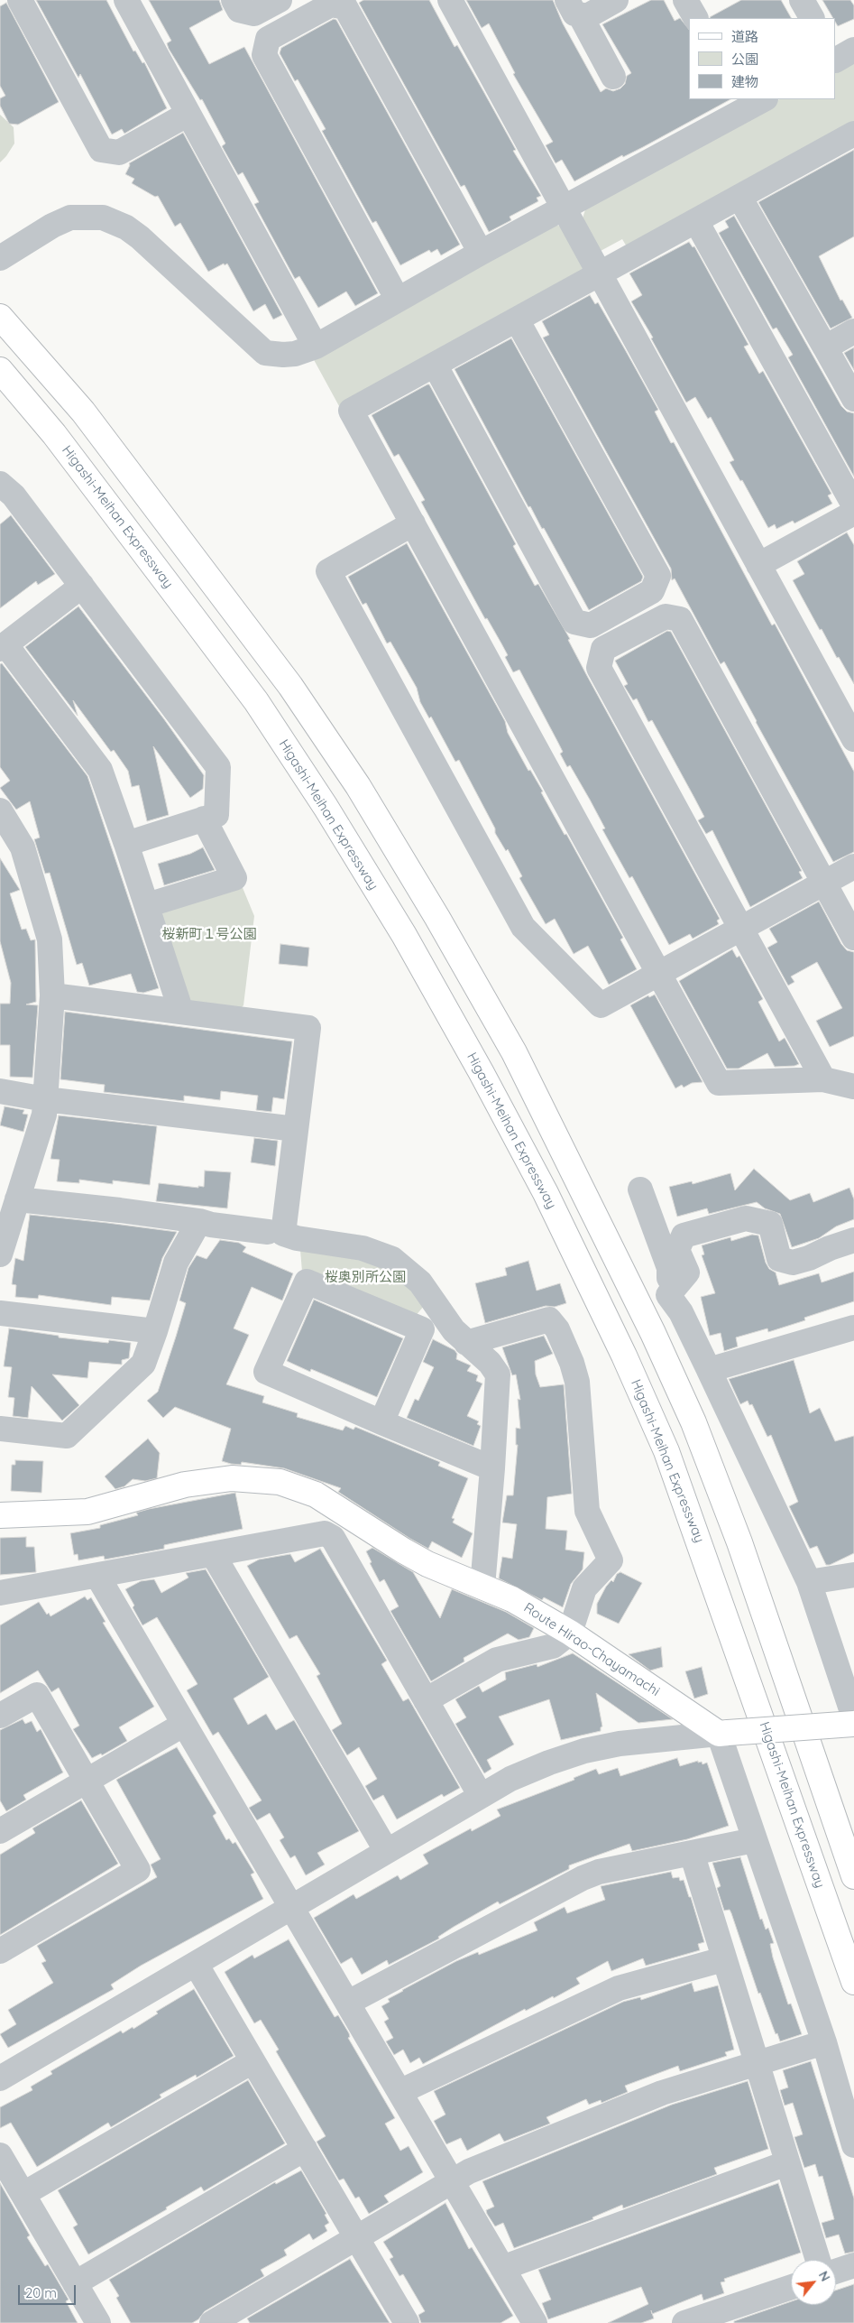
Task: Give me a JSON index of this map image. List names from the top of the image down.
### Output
{
  "streets": {
    "main road": ["Higashi-Meihan Expressway", "Route Hirao-Chayamachi"]
  },
  "parks": ["桜新町１号公園", "桜奥別所公園"],
  "legend": ["道路", "公園", "建物"],
  "scale_bar": "20 m",
  "north": "top right"
}
